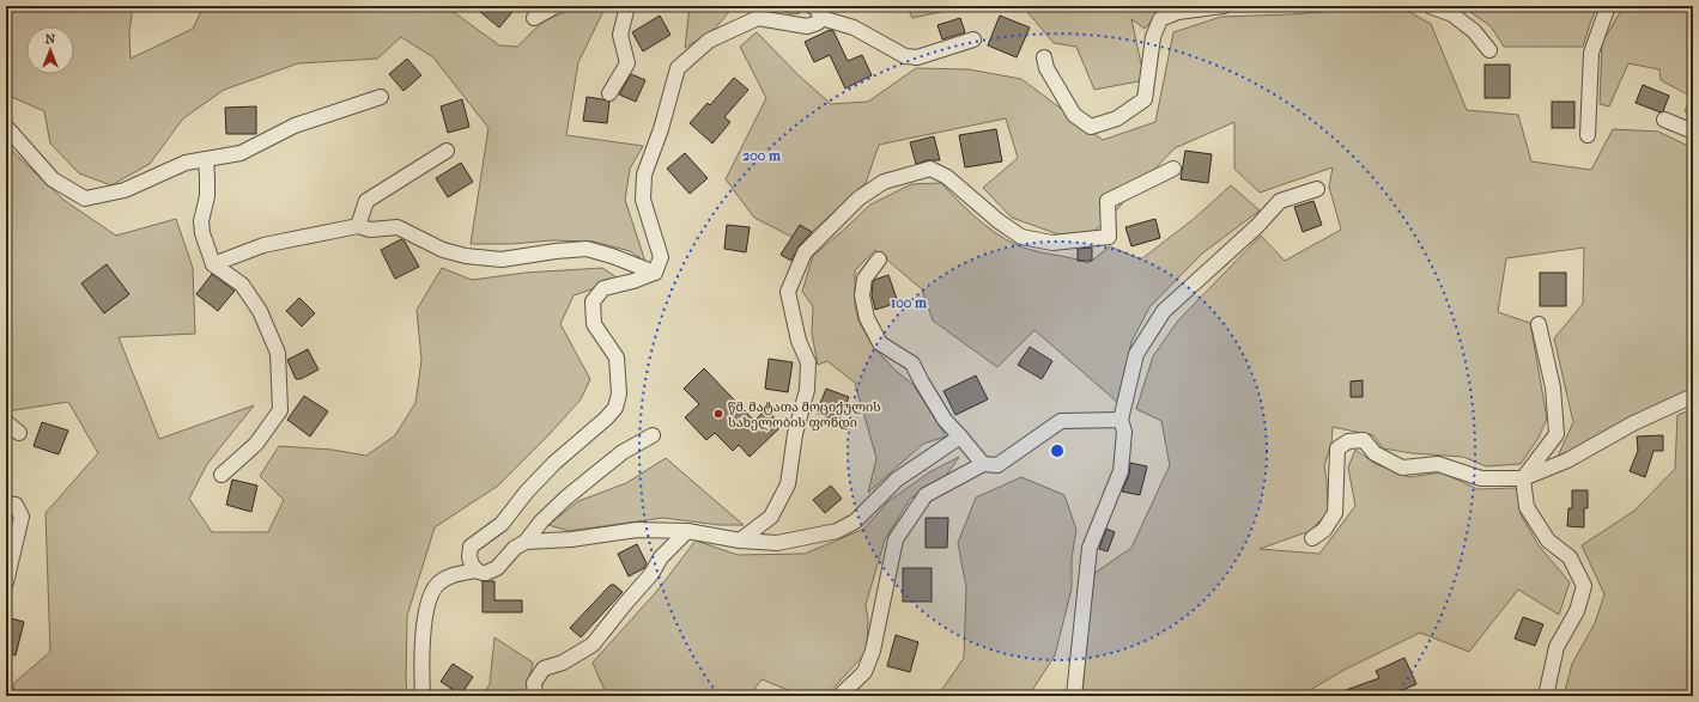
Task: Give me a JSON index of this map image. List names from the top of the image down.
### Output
{
  "places": ["წმ. მატათა მოციქულის სახელობის ფონდი"],
  "north": "top",
  "rings": ["200 m", "100 m"]
}
